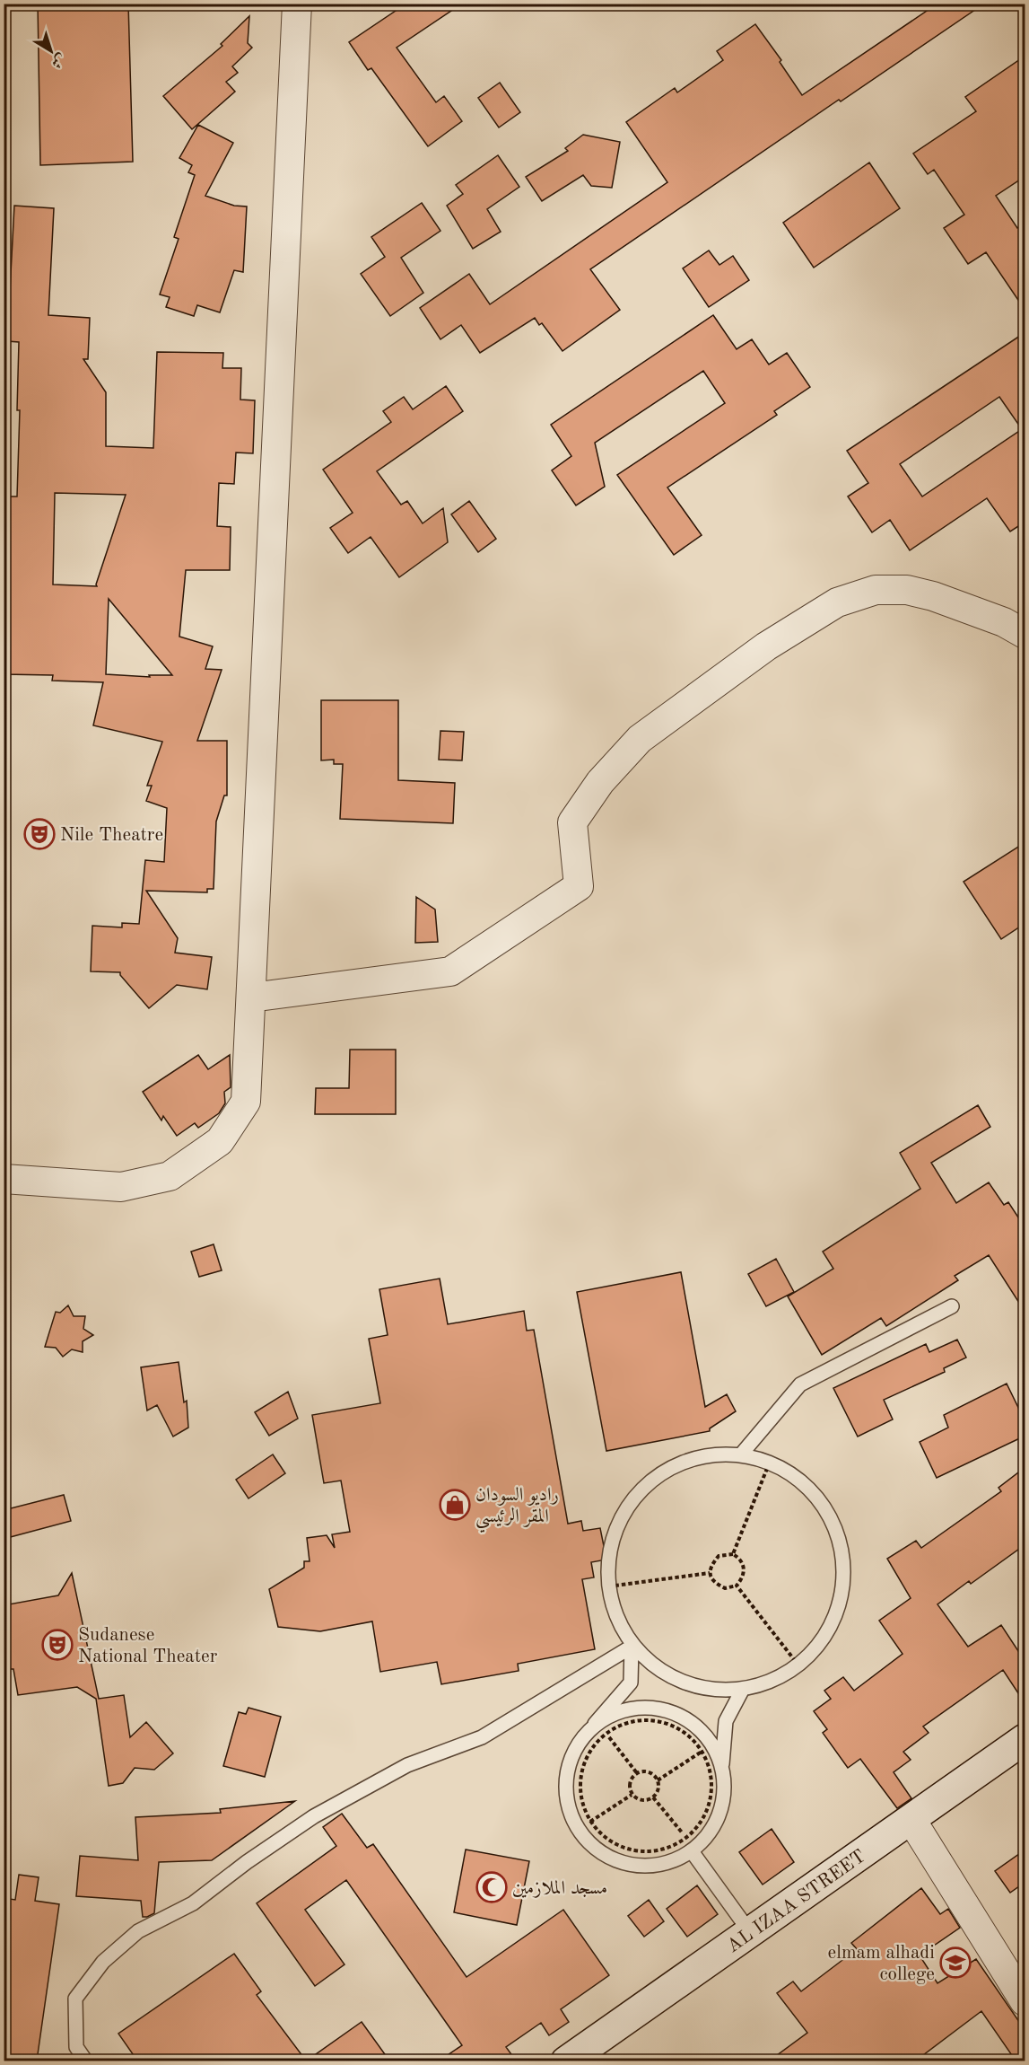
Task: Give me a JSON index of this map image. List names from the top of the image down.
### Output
{
  "streets": {
    "street": ["AL IZAA STREET"]
  },
  "places": {
    "theatre": ["Nile Theatre", "Sudanese National Theater"],
    "shop": ["راديو السودان المقر الرئيسي"],
    "mosque": ["مسجد الملازمين"],
    "school or university": ["elmam alhadi college"]
  },
  "north": "bottom right"
}
